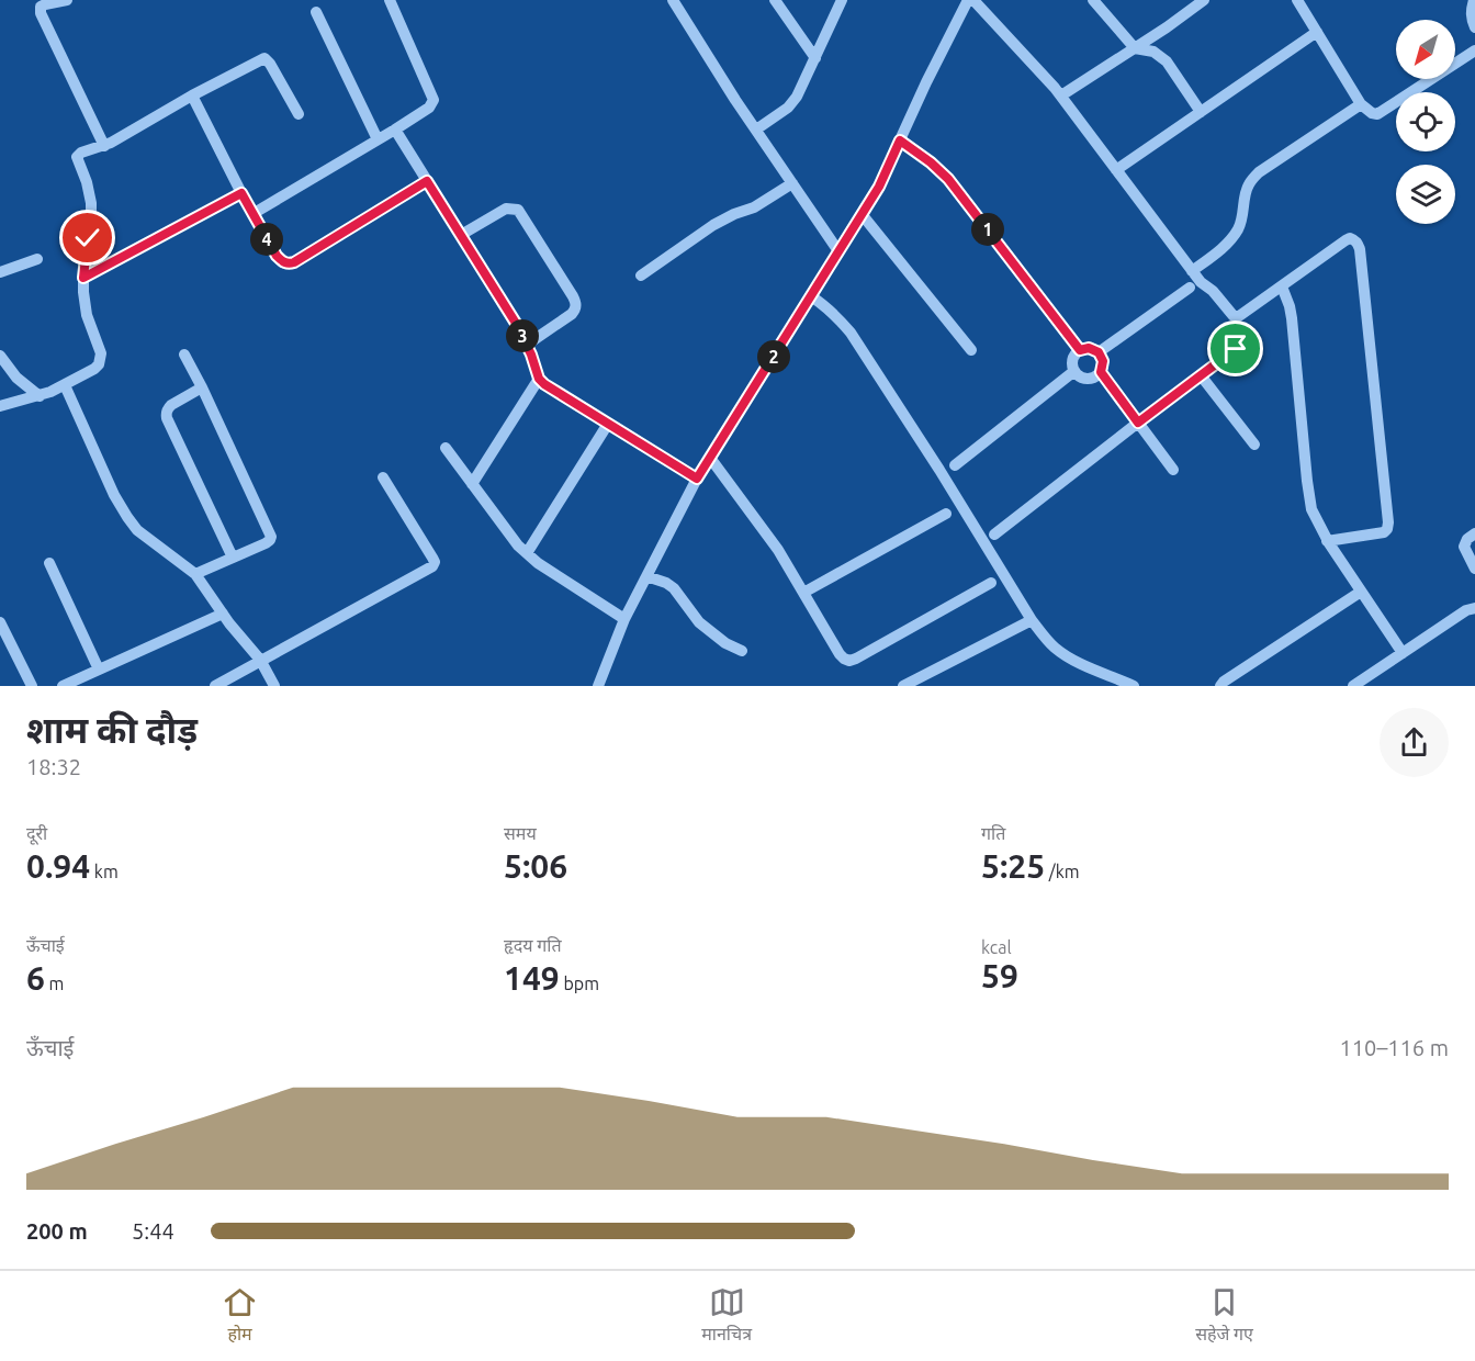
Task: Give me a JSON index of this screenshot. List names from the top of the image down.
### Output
{
  "north": "bottom left",
  "page": {
    "pins": [
      "1",
      "4",
      "3",
      "2"
    ],
    "heading": ["शाम की दौड़", "18:32"],
    "stats": [
      ["दूरी", "0.94 km"],
      ["समय", "5:06"],
      ["गति", "5:25 /km"],
      ["ऊँचाई", "6 m"],
      ["हृदय गति", "149 bpm"],
      ["kcal", "59"]
    ],
    "chart": ["ऊँचाई", "110–116 m"],
    "list": [
      {
        "name": "200 m",
        "note": "5:44"
      }
    ],
    "tabs": ["होम", "मानचित्र", "सहेजे गए"]
  }
}
